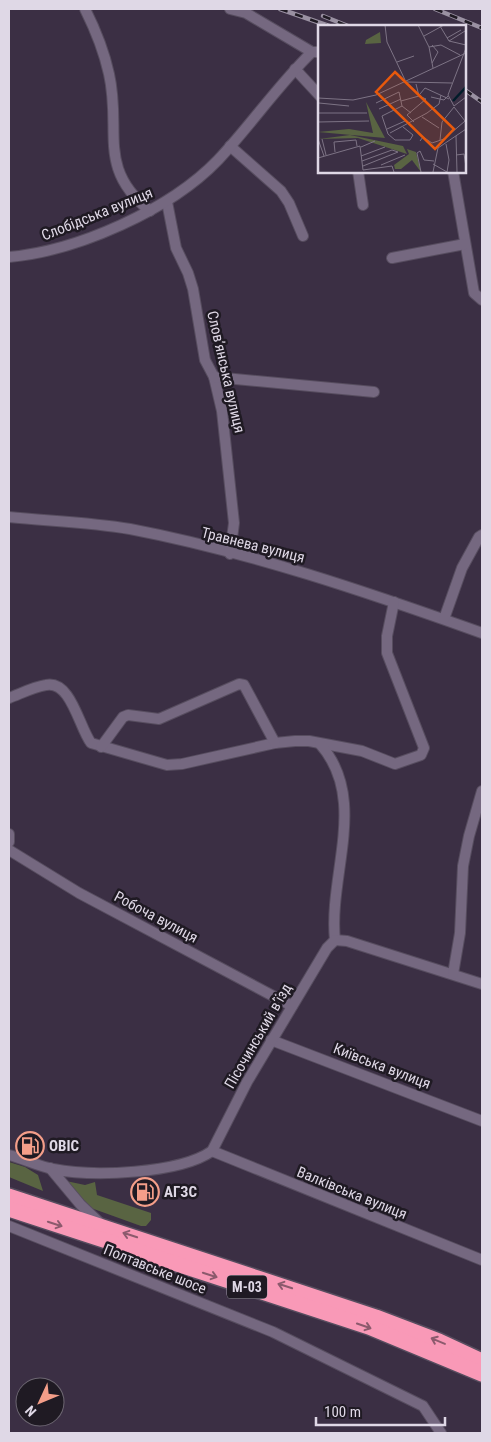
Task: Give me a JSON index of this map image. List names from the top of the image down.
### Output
{
  "streets": {
    "highway": ["М-03"],
    "street": [
      "Слобідська вулиця",
      "Слов’янська вулиця",
      "Травнева вулиця",
      "Робоча вулиця",
      "Пісочинський в’їзд",
      "Київська вулиця",
      "Валківська вулиця",
      "Полтавське шосе"
    ]
  },
  "crossings": [
    ["Слобідська вулиця", "Слов’янська вулиця"],
    ["Слов’янська вулиця", "Травнева вулиця"],
    ["Робоча вулиця", "Пісочинський в’їзд"],
    ["Пісочинський в’їзд", "Київська вулиця"],
    ["Пісочинський в’їзд", "Валківська вулиця"]
  ],
  "places": {
    "fuel station": ["ОВІС", "АГЗС"]
  },
  "scale_bar": "100 m",
  "north": "bottom left"
}
